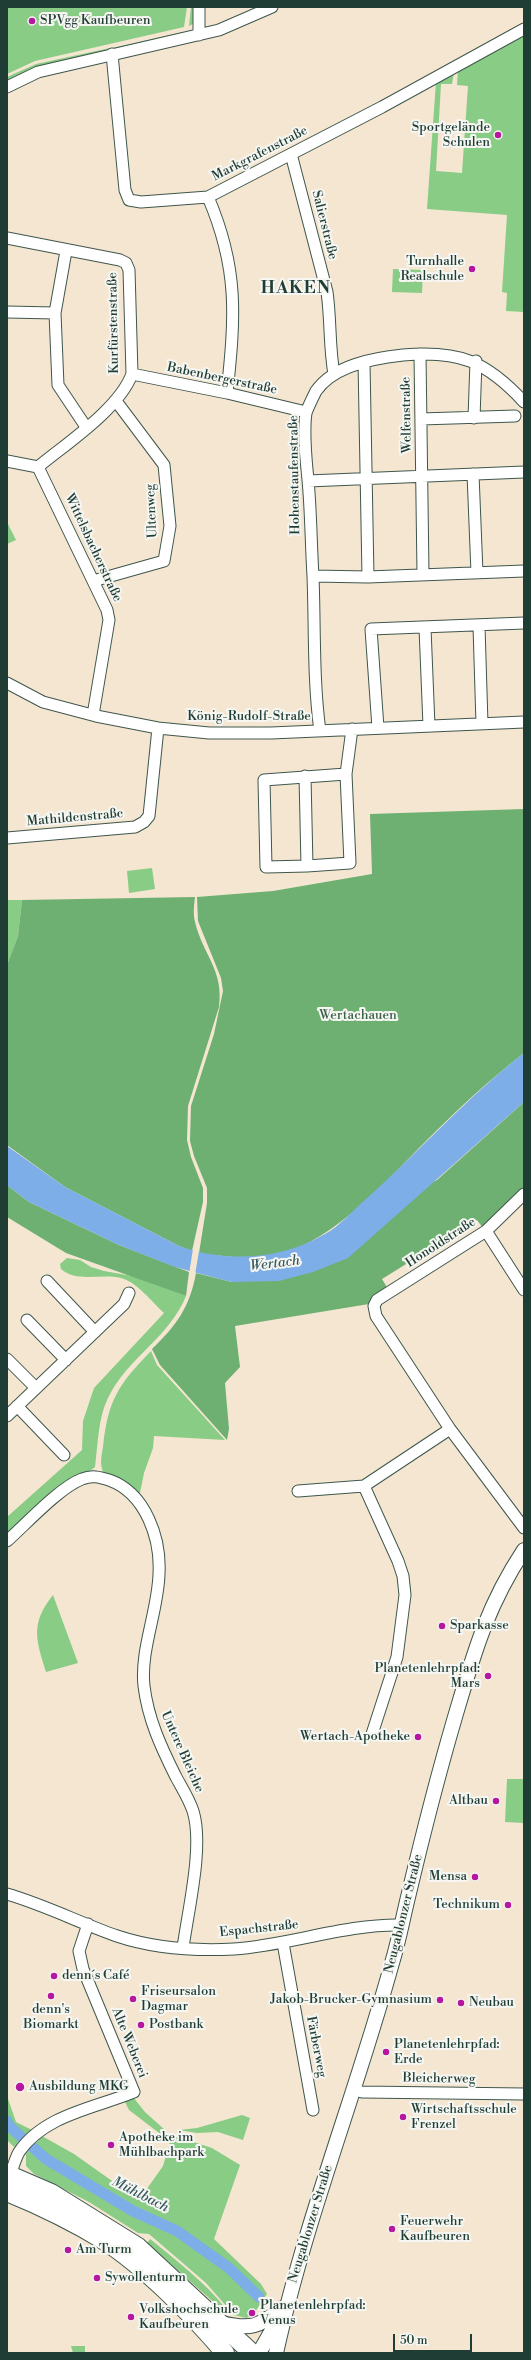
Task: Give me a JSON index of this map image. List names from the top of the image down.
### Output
{
  "streets": {
    "street": [
      "Markgrafenstraße",
      "Salierstraße",
      "Kurfürstenstraße",
      "Babenbergerstraße",
      "Welfenstraße",
      "Hohenstaufenstraße",
      "Ultenweg",
      "Wittelsbacherstraße",
      "König-Rudolf-Straße",
      "Mathildenstraße",
      "Honoldstraße",
      "Untere Bleiche",
      "Neugablonzer Straße",
      "Espachstraße",
      "Alte Weberei",
      "Färberweg",
      "Bleicherweg"
    ]
  },
  "crossings": [
    ["Markgrafenstraße", "Salierstraße"],
    ["Salierstraße", "Hohenstaufenstraße"],
    ["Kurfürstenstraße", "Babenbergerstraße"],
    ["Kurfürstenstraße", "Ultenweg"],
    ["Kurfürstenstraße", "Wittelsbacherstraße"],
    ["Babenbergerstraße", "Hohenstaufenstraße"],
    ["Welfenstraße", "Hohenstaufenstraße"],
    ["Hohenstaufenstraße", "König-Rudolf-Straße"],
    ["Ultenweg", "Wittelsbacherstraße"],
    ["Wittelsbacherstraße", "König-Rudolf-Straße"],
    ["König-Rudolf-Straße", "Mathildenstraße"],
    ["Untere Bleiche", "Espachstraße"],
    ["Neugablonzer Straße", "Espachstraße"],
    ["Neugablonzer Straße", "Bleicherweg"],
    ["Espachstraße", "Alte Weberei"],
    ["Espachstraße", "Färberweg"]
  ],
  "districts": ["HAKEN"],
  "water": ["Wertach", "Mühlbach"],
  "parks": ["Wertachauen"],
  "places": [
    "SPVgg Kaufbeuren",
    "Sportgelände Schulen",
    "Turnhalle Realschule",
    "Sparkasse",
    "Planetenlehrpfad: Mars",
    "Wertach-Apotheke",
    "Altbau",
    "Mensa",
    "Technikum",
    "denn´s Café",
    "denn's Biomarkt",
    "Friseursalon Dagmar",
    "Jakob-Brucker-Gymnasium",
    "Neubau",
    "Postbank",
    "Planetenlehrpfad: Erde",
    "Ausbildung MKG",
    "Wirtschaftsschule Frenzel",
    "Apotheke im Mühlbachpark",
    "Feuerwehr Kaufbeuren",
    "Am Turm",
    "Sywollenturm",
    "Planetenlehrpfad: Venus",
    "Volkshochschule Kaufbeuren"
  ],
  "scale_bar": "50 m"
}
